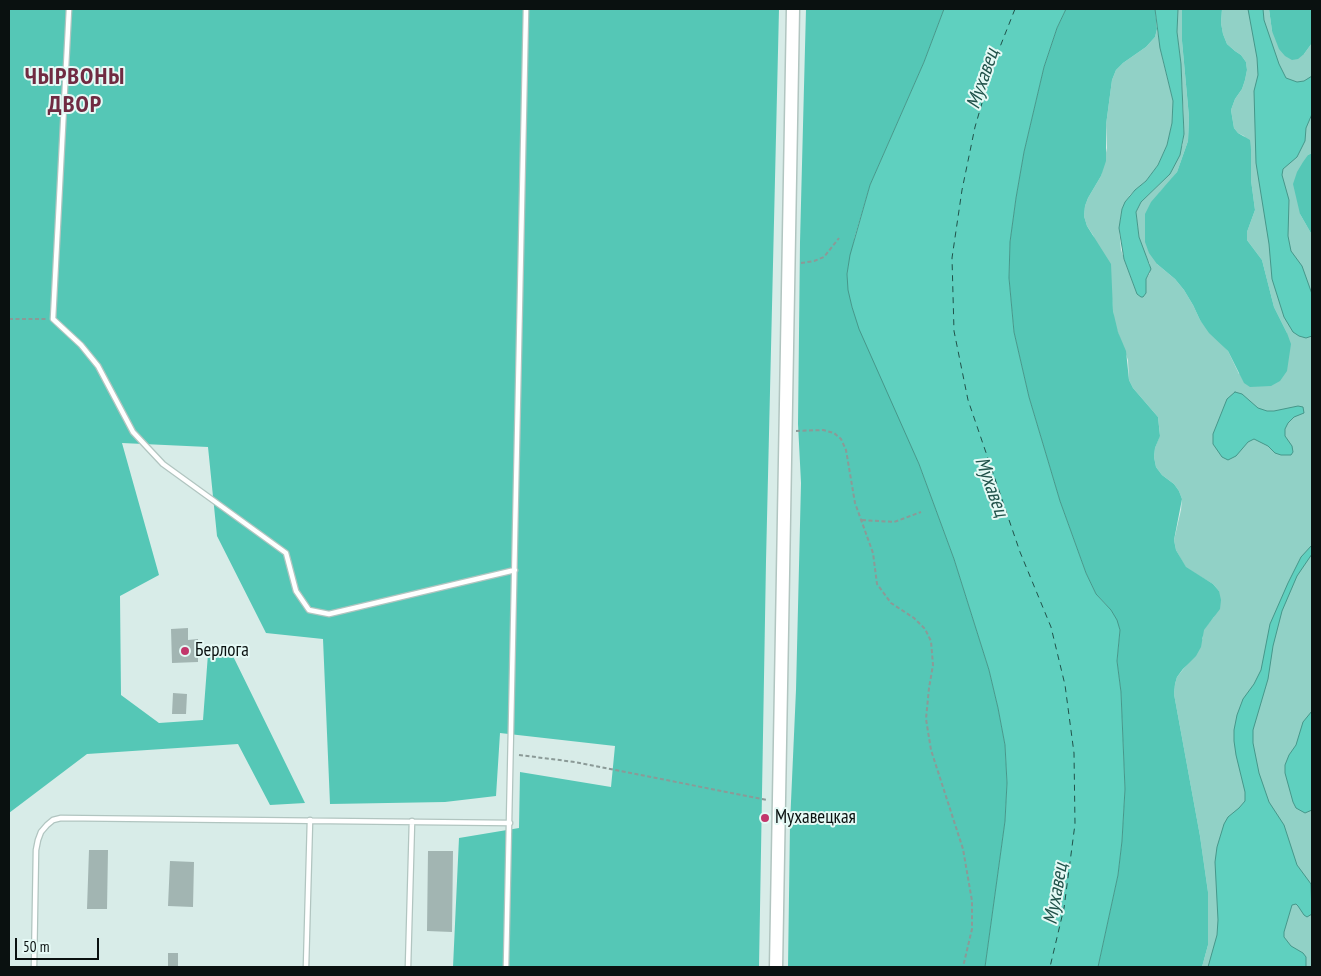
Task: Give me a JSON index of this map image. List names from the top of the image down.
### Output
{
  "districts": ["ЧЫРВОНЫ ДВОР"],
  "water": ["Мухавец"],
  "places": ["Берлога", "Мухавецкая"],
  "scale_bar": "50 m"
}
